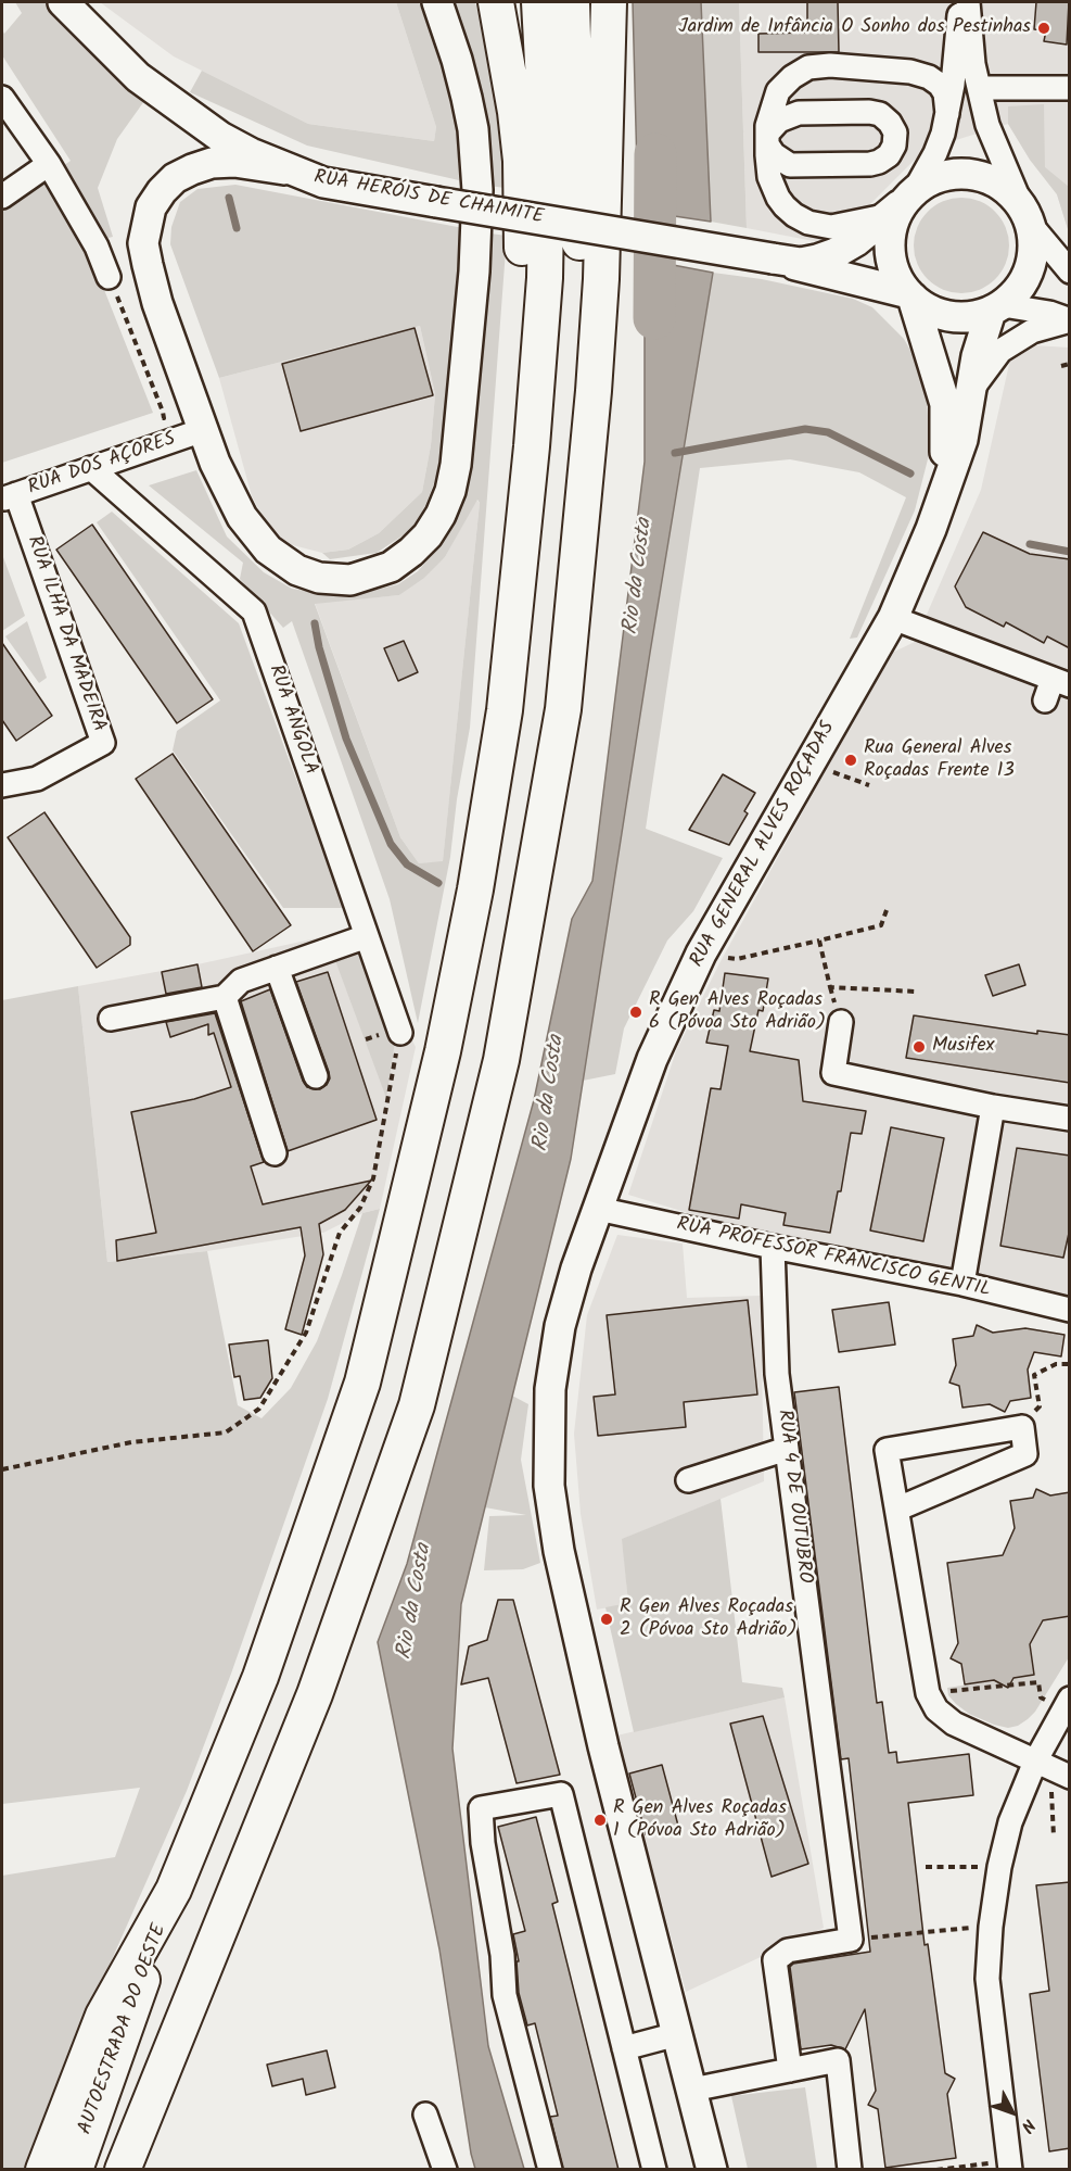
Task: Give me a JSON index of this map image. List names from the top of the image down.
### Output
{
  "streets": {
    "highway": ["AUTOESTRADA DO OESTE"],
    "main road": ["RUA HERÓIS DE CHAIMITE", "RUA GENERAL ALVES ROÇADAS"],
    "street": [
      "RUA DOS AÇORES",
      "RUA ILHA DA MADEIRA",
      "RUA ANGOLA",
      "RUA PROFESSOR FRANCISCO GENTIL",
      "RUA 4 DE OUTUBRO"
    ]
  },
  "crossings": [
    ["RUA HERÓIS DE CHAIMITE", "RUA GENERAL ALVES ROÇADAS"],
    ["RUA DOS AÇORES", "RUA ILHA DA MADEIRA"],
    ["RUA DOS AÇORES", "RUA ANGOLA"],
    ["RUA GENERAL ALVES ROÇADAS", "RUA PROFESSOR FRANCISCO GENTIL"],
    ["RUA PROFESSOR FRANCISCO GENTIL", "RUA 4 DE OUTUBRO"]
  ],
  "water": ["Rio da Costa"],
  "places": [
    "Jardim de Infância O Sonho dos Pestinhas",
    "Rua General Alves Roçadas Frente 13",
    "R Gen Alves Roçadas 6 (Póvoa Sto Adrião)",
    "Musifex",
    "R Gen Alves Roçadas 2 (Póvoa Sto Adrião)",
    "R Gen Alves Roçadas 1 (Póvoa Sto Adrião)"
  ],
  "north": "bottom right"
}
